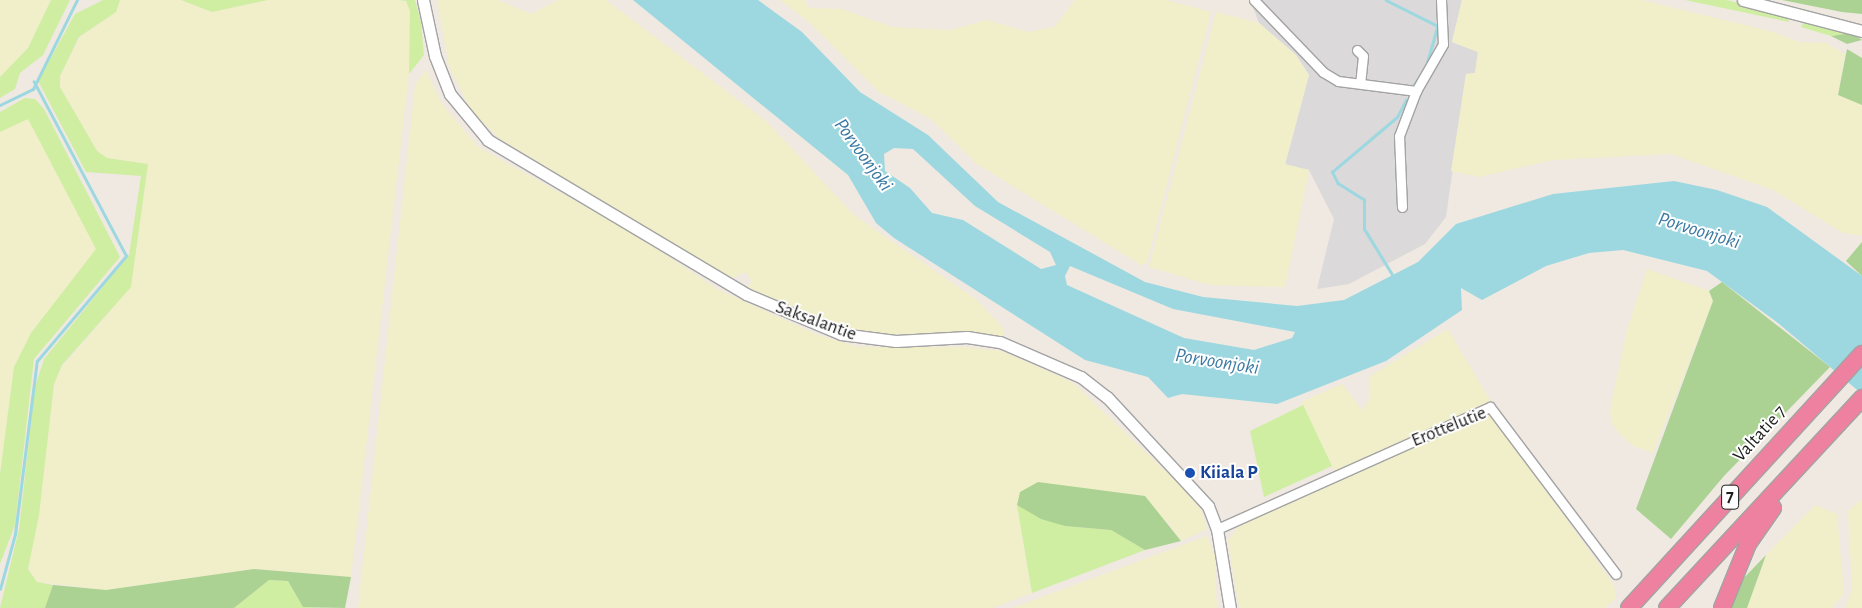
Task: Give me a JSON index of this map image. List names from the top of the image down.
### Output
{
  "streets": {
    "highway": ["Valtatie 7", "7"],
    "street": ["Saksalantie", "Erottelutie"]
  },
  "crossings": [
    ["Saksalantie", "Erottelutie"]
  ],
  "water": ["Porvoonjoki"],
  "places": ["Kiiala P"]
}
